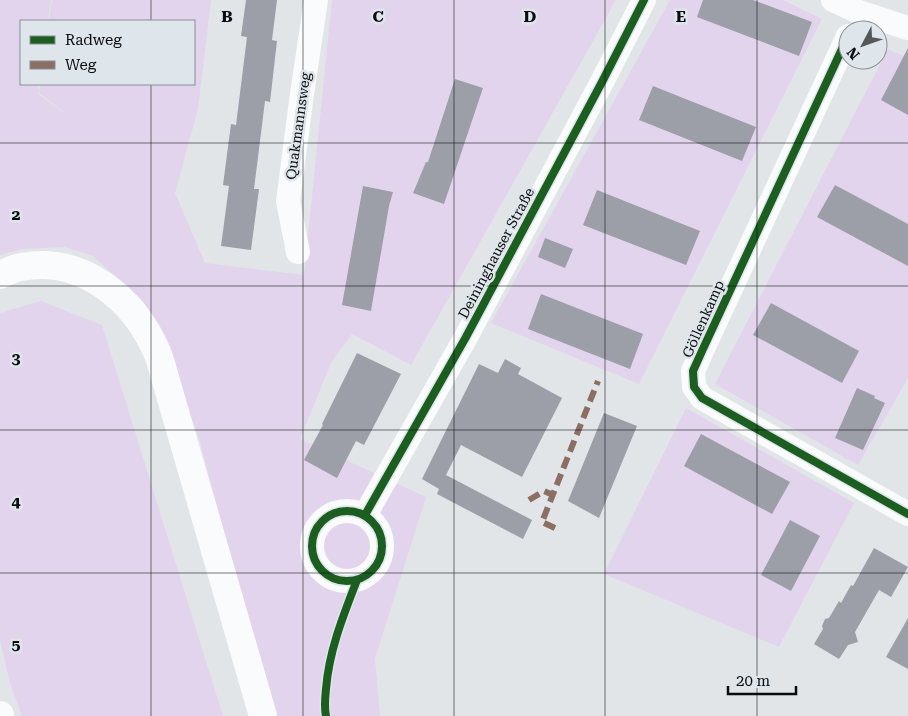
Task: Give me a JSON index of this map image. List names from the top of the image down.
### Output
{
  "streets": {
    "street": ["Quakmannsweg", "Deininghauser Straße", "Göllenkamp"]
  },
  "legend": ["Radweg", "Weg"],
  "scale_bar": "20 m",
  "north": "bottom left",
  "grid": {
    "columns": [
      "B",
      "C",
      "D",
      "E"
    ],
    "rows": [
      "2",
      "3",
      "4",
      "5"
    ]
  }
}
